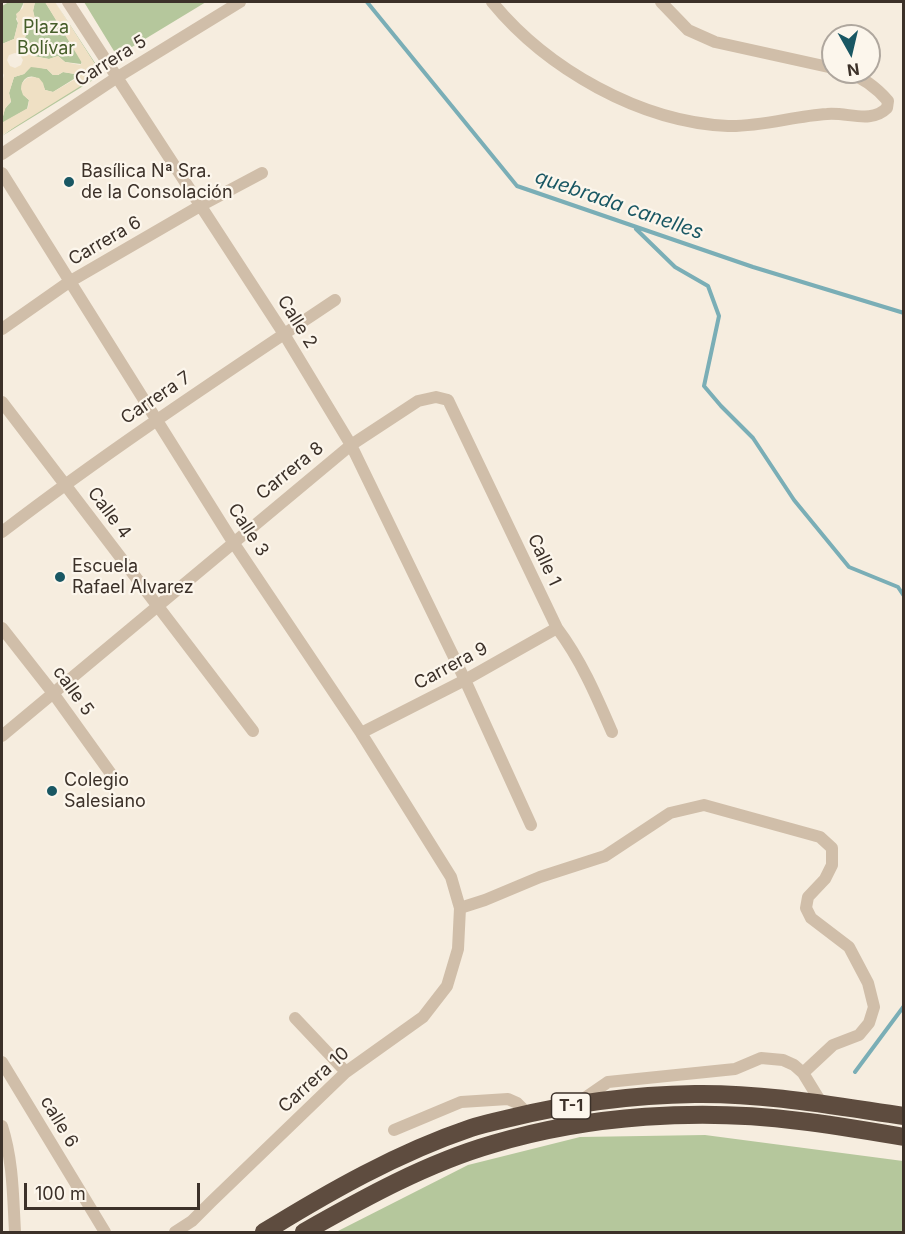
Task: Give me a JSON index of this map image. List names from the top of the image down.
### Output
{
  "streets": {
    "highway": ["T-1"],
    "street": [
      "Carrera 5",
      "Carrera 6",
      "Calle 2",
      "Carrera 7",
      "Carrera 8",
      "Calle 4",
      "Calle 3",
      "Calle 1",
      "Carrera 9",
      "calle 5",
      "Carrera 10",
      "calle 6"
    ]
  },
  "crossings": [
    ["Carrera 5", "Calle 2"],
    ["Carrera 6", "Calle 2"],
    ["Carrera 6", "Calle 3"],
    ["Calle 2", "Carrera 7"],
    ["Calle 2", "Carrera 8"],
    ["Calle 2", "Carrera 9"],
    ["Carrera 7", "Calle 4"],
    ["Carrera 7", "Calle 3"],
    ["Carrera 8", "Calle 4"],
    ["Carrera 8", "Calle 3"],
    ["Carrera 8", "Calle 1"],
    ["Carrera 8", "calle 5"],
    ["Calle 3", "Carrera 9"],
    ["Calle 3", "Carrera 10"],
    ["Calle 1", "Carrera 9"]
  ],
  "water": ["quebrada canelles"],
  "parks": ["Plaza Bolívar"],
  "places": ["Basílica Nª Sra. de la Consolación", "Escuela Rafael Alvarez", "Colegio Salesiano"],
  "scale_bar": "100 m",
  "north": "bottom"
}
